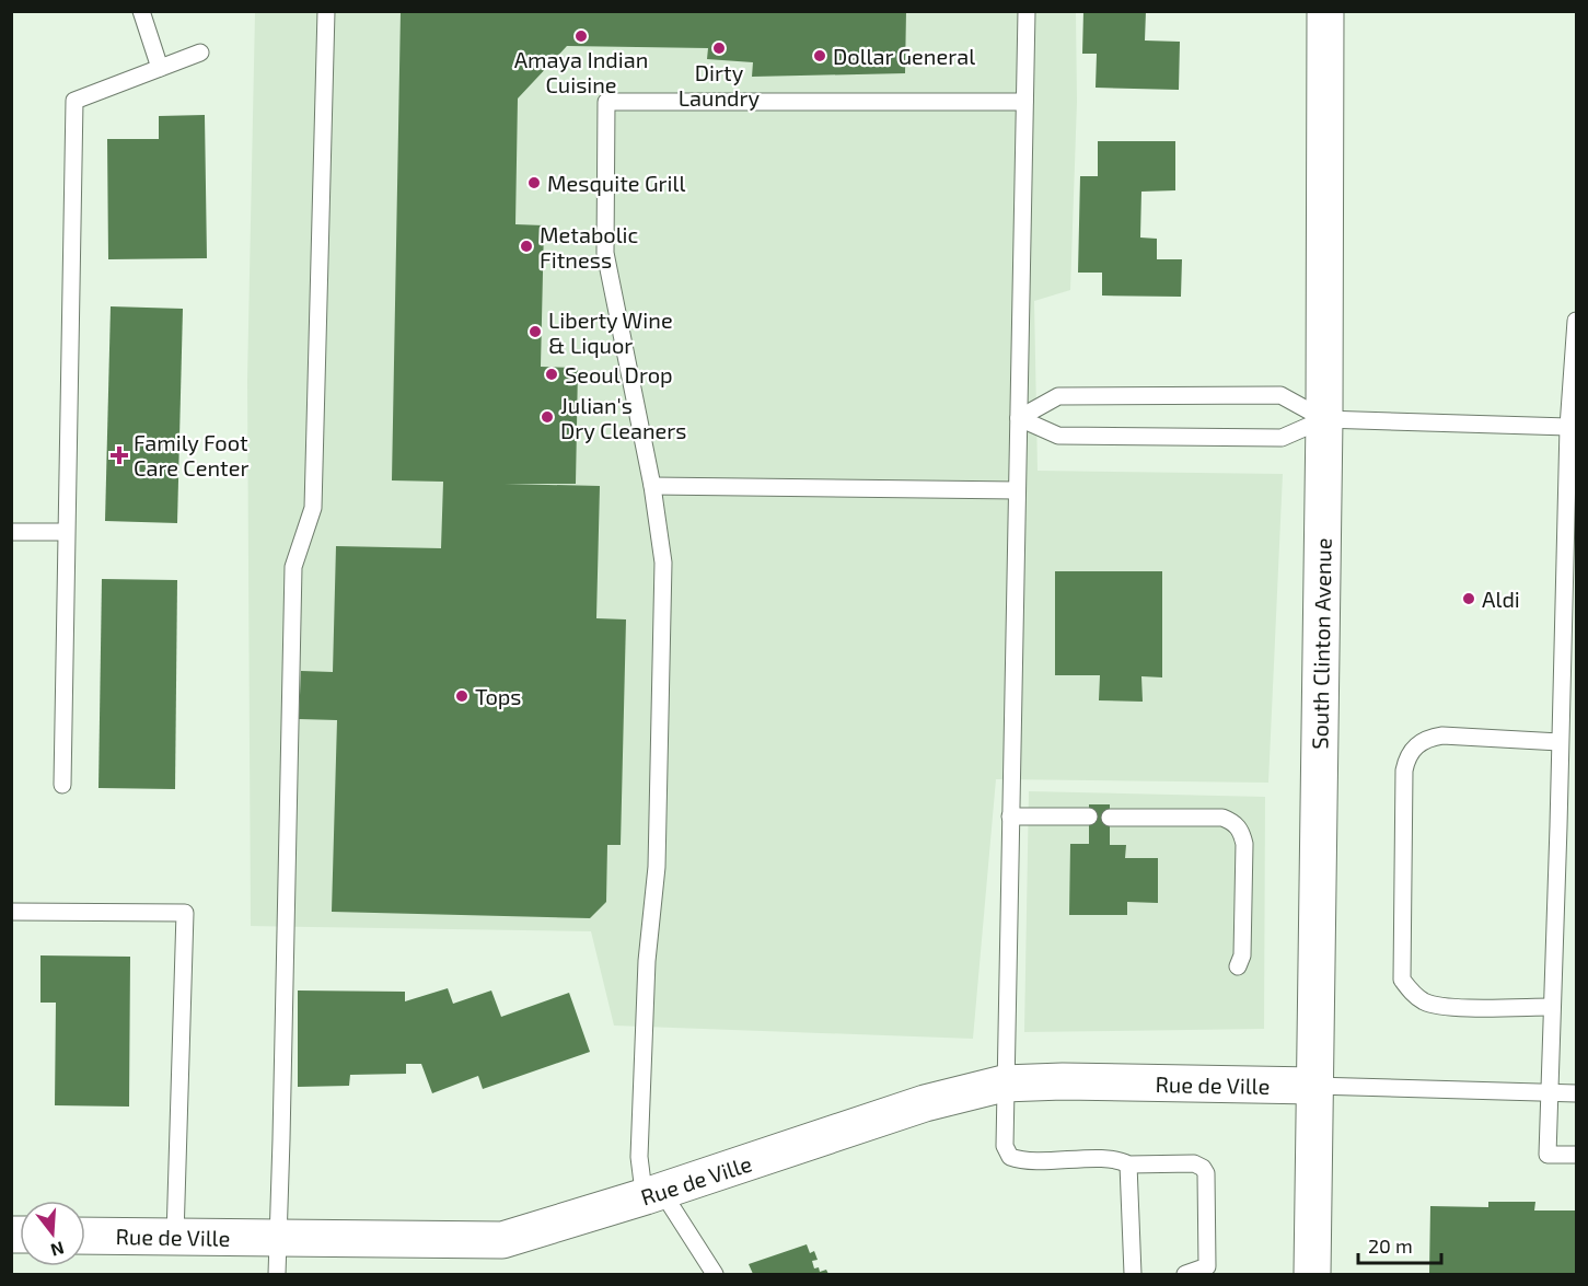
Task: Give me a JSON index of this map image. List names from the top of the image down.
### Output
{
  "streets": {
    "street": ["South Clinton Avenue", "Rue de Ville"]
  },
  "crossings": [
    ["South Clinton Avenue", "Rue de Ville"]
  ],
  "places": {
    "other": [
      "Amaya Indian Cuisine",
      "Dirty Laundry",
      "Dollar General",
      "Mesquite Grill",
      "Metabolic Fitness",
      "Liberty Wine & Liquor",
      "Seoul Drop",
      "Julian's Dry Cleaners",
      "Aldi",
      "Tops"
    ],
    "health": ["Family Foot Care Center"]
  },
  "scale_bar": "20 m",
  "north": "bottom"
}
